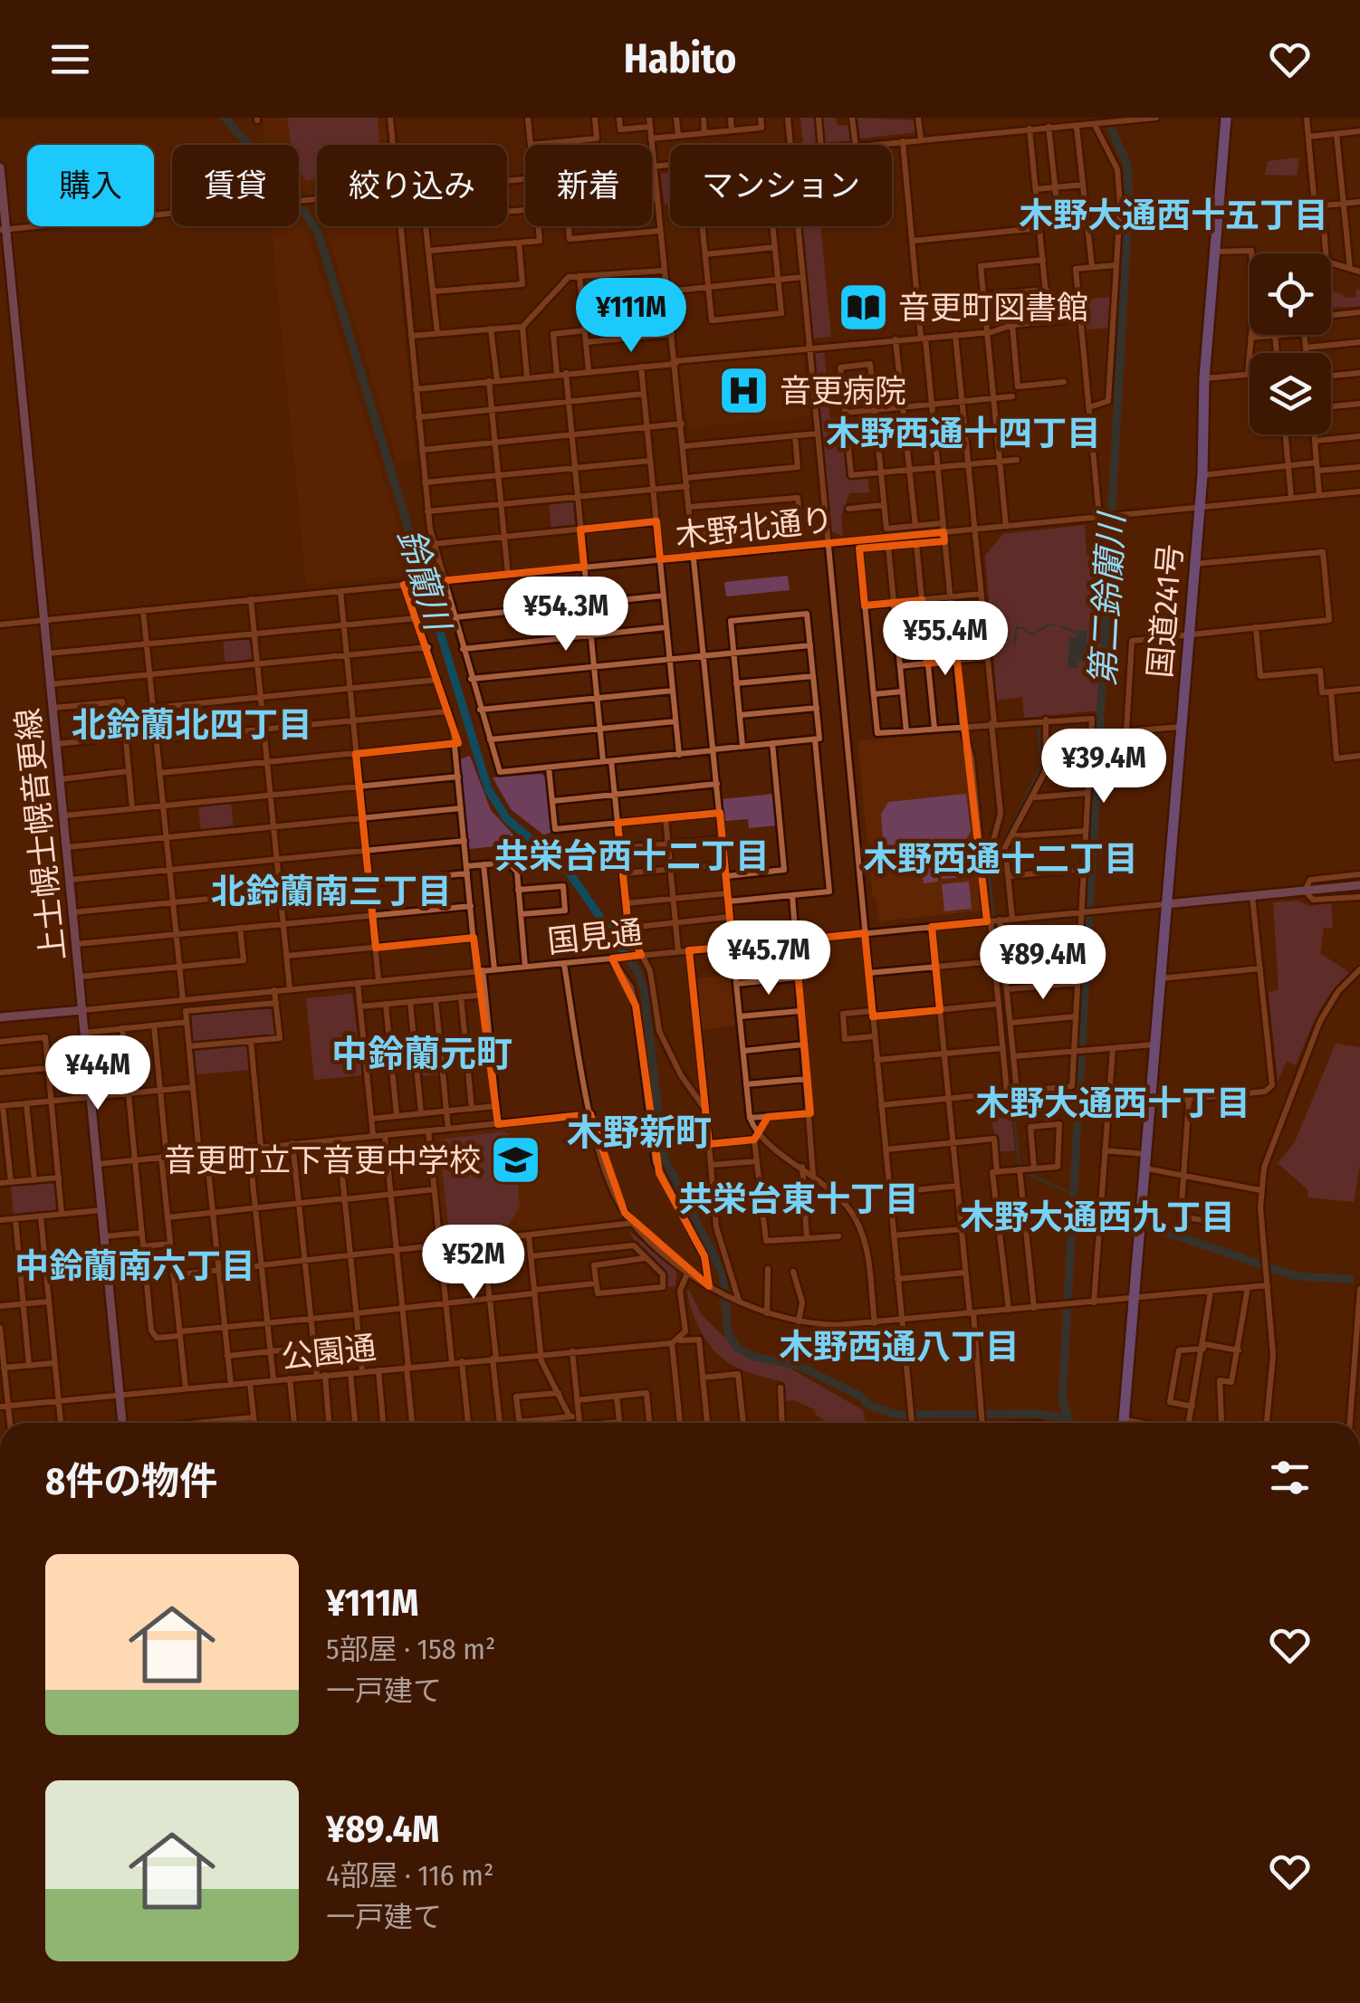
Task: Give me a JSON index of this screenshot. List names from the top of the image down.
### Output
{
  "streets": {
    "highway": ["国道241号"],
    "main road": ["上士幌士幌音更線"],
    "street": ["木野北通り", "国見通", "公園通"]
  },
  "crossings": [
    ["木野北通り", "国道241号"],
    ["木野北通り", "上士幌士幌音更線"],
    ["国道241号", "国見通"],
    ["上士幌士幌音更線", "国見通"],
    ["上士幌士幌音更線", "公園通"]
  ],
  "districts": [
    "木野大通西十五丁目",
    "木野西通十四丁目",
    "北鈴蘭北四丁目",
    "共栄台西十二丁目",
    "木野西通十二丁目",
    "北鈴蘭南三丁目",
    "中鈴蘭元町",
    "木野大通西十丁目",
    "木野新町",
    "共栄台東十丁目",
    "木野大通西九丁目",
    "中鈴蘭南六丁目",
    "木野西通八丁目"
  ],
  "water": ["鈴蘭川", "第二鈴蘭川"],
  "places": {
    "library": ["音更町図書館"],
    "hospital": ["音更病院"],
    "school or university": ["音更町立下音更中学校"]
  },
  "page": {
    "header": "Habito",
    "chip": [
      "購入",
      "賃貸",
      "絞り込み",
      "新着",
      "マンション"
    ],
    "price": [
      "¥111M",
      "¥54.3M",
      "¥55.4M",
      "¥39.4M",
      "¥45.7M",
      "¥89.4M",
      "¥44M",
      "¥52M"
    ],
    "heading": "8件の物件",
    "list": [
      {
        "name": "¥111M",
        "note": "5部屋 · 158 m² · 一戸建て"
      },
      {
        "name": "¥89.4M",
        "note": "4部屋 · 116 m² · 一戸建て"
      }
    ]
  }
}
